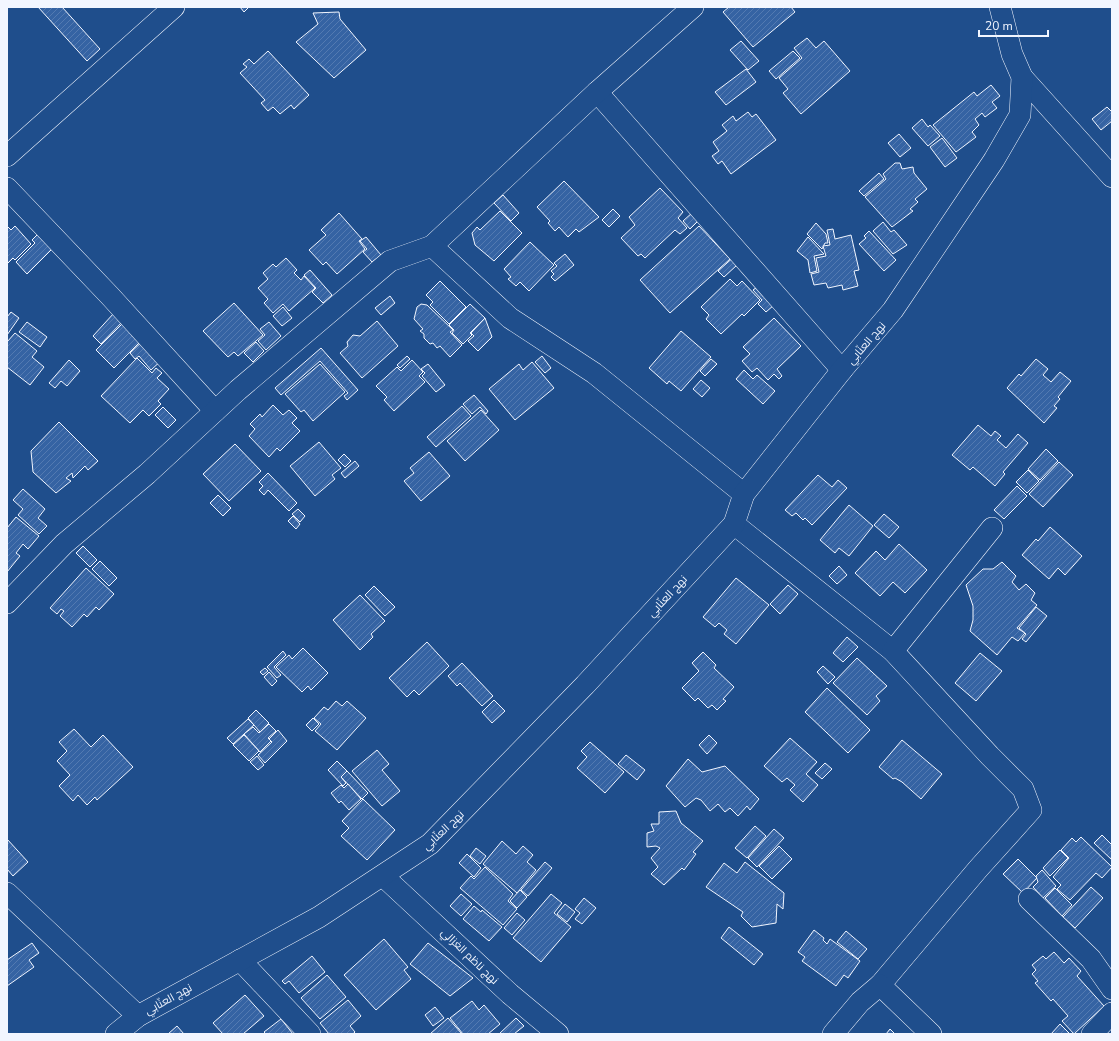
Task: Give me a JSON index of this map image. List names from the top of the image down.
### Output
{
  "streets": {
    "street": ["نهج العنّابي", "نهج ناظم الغزالي"]
  },
  "crossings": [
    ["نهج العنّابي", "نهج ناظم الغزالي"]
  ],
  "scale_bar": "20 m"
}
